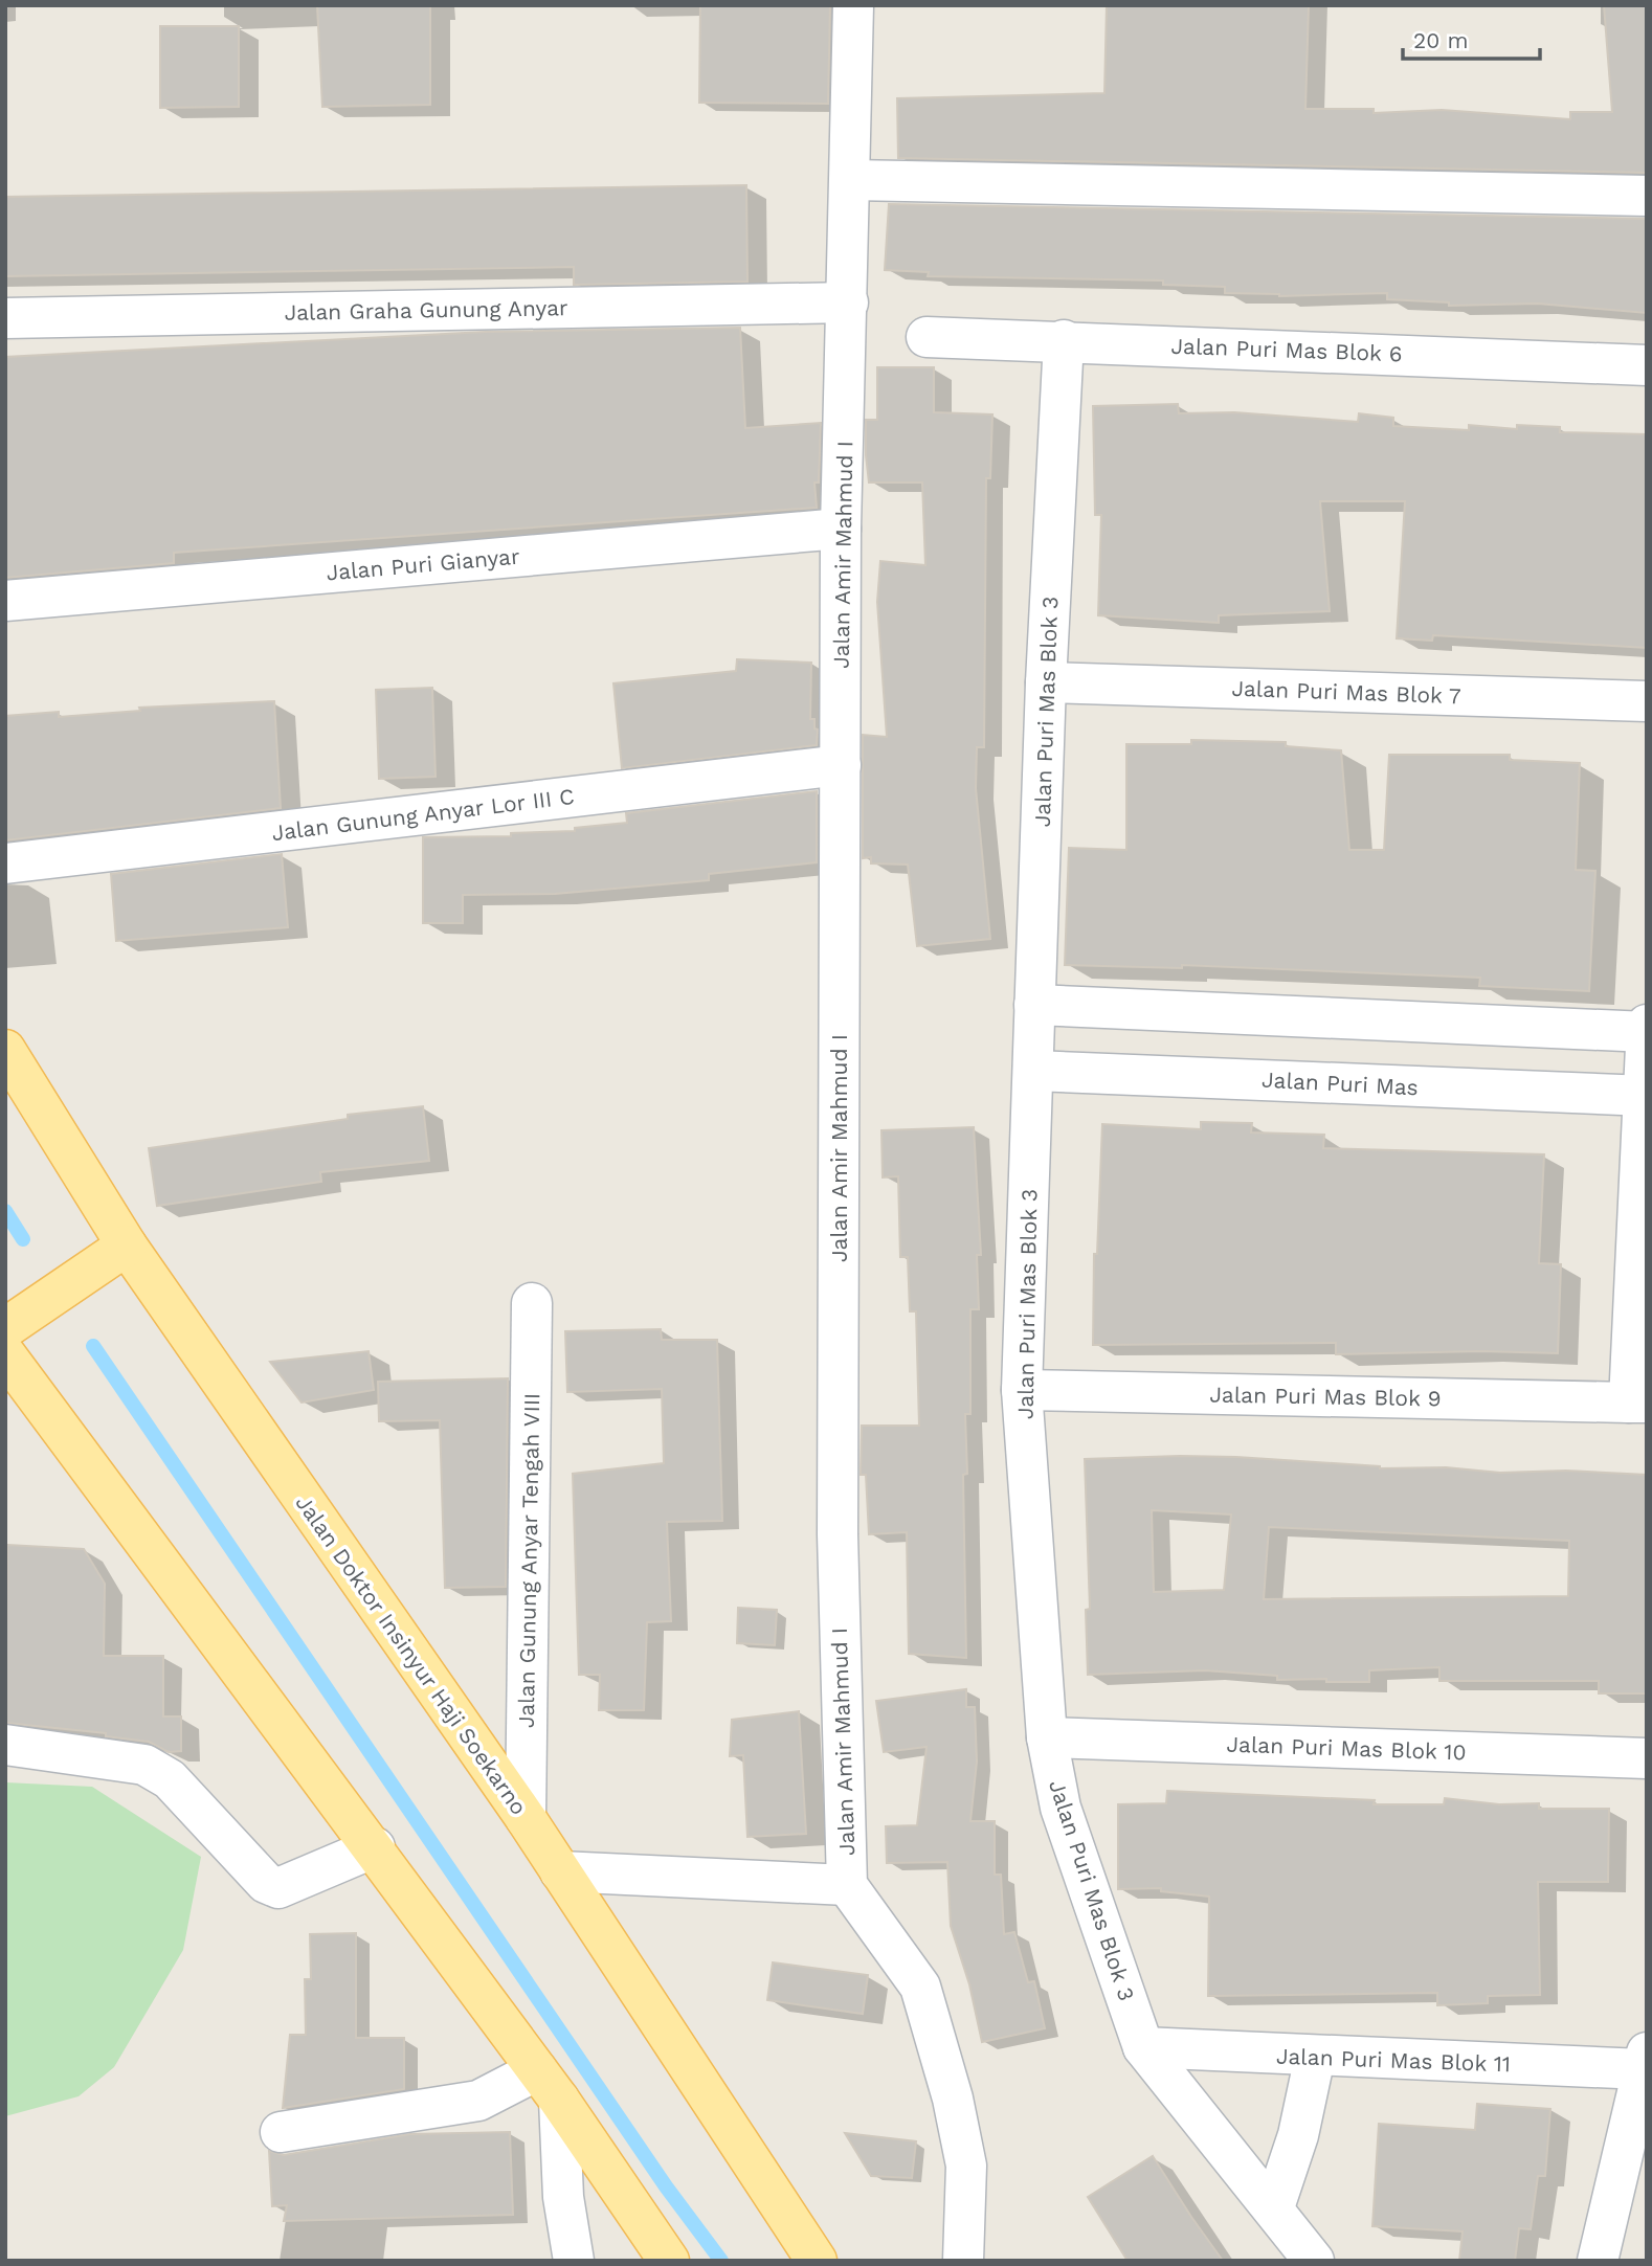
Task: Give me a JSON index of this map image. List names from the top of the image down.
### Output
{
  "streets": {
    "main road": ["Jalan Doktor Insinyur Haji Soekarno"],
    "street": [
      "Jalan Graha Gunung Anyar",
      "Jalan Puri Mas Blok 6",
      "Jalan Amir Mahmud I",
      "Jalan Puri Gianyar",
      "Jalan Puri Mas Blok 7",
      "Jalan Puri Mas Blok 3",
      "Jalan Gunung Anyar Lor III C",
      "Jalan Puri Mas",
      "Jalan Puri Mas Blok 9",
      "Jalan Gunung Anyar Tengah VIII",
      "Jalan Puri Mas Blok 10",
      "Jalan Puri Mas Blok 11"
    ]
  },
  "crossings": [
    ["Jalan Graha Gunung Anyar", "Jalan Amir Mahmud I"],
    ["Jalan Puri Mas Blok 6", "Jalan Puri Mas Blok 3"],
    ["Jalan Amir Mahmud I", "Jalan Puri Gianyar"],
    ["Jalan Amir Mahmud I", "Jalan Gunung Anyar Lor III C"],
    ["Jalan Puri Mas Blok 7", "Jalan Puri Mas Blok 3"],
    ["Jalan Puri Mas Blok 3", "Jalan Puri Mas"],
    ["Jalan Puri Mas Blok 3", "Jalan Puri Mas Blok 9"],
    ["Jalan Puri Mas Blok 3", "Jalan Puri Mas Blok 10"],
    ["Jalan Puri Mas Blok 3", "Jalan Puri Mas Blok 11"],
    ["Jalan Puri Mas", "Jalan Puri Mas Blok 9"],
    ["Jalan Gunung Anyar Tengah VIII", "Jalan Doktor Insinyur Haji Soekarno"]
  ],
  "scale_bar": "20 m"
}
